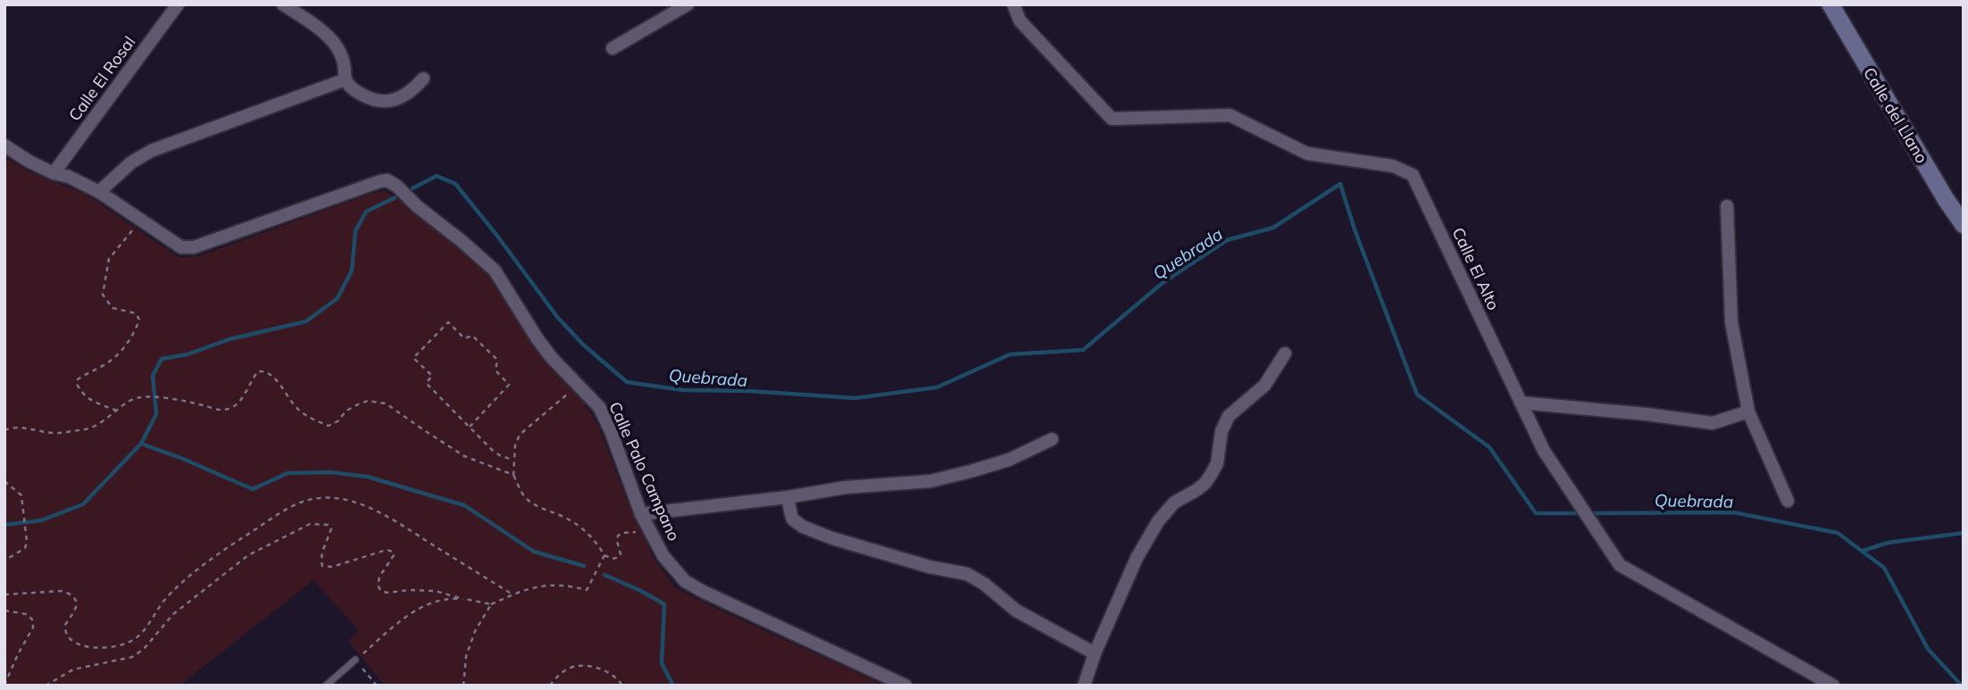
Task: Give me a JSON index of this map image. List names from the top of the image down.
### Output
{
  "streets": {
    "main road": ["Calle del Llano"],
    "street": ["Calle El Rosal", "Calle El Alto", "Calle Palo Campano"]
  },
  "crossings": [
    ["Calle El Rosal", "Calle Palo Campano"]
  ],
  "water": ["Quebrada"]
}
